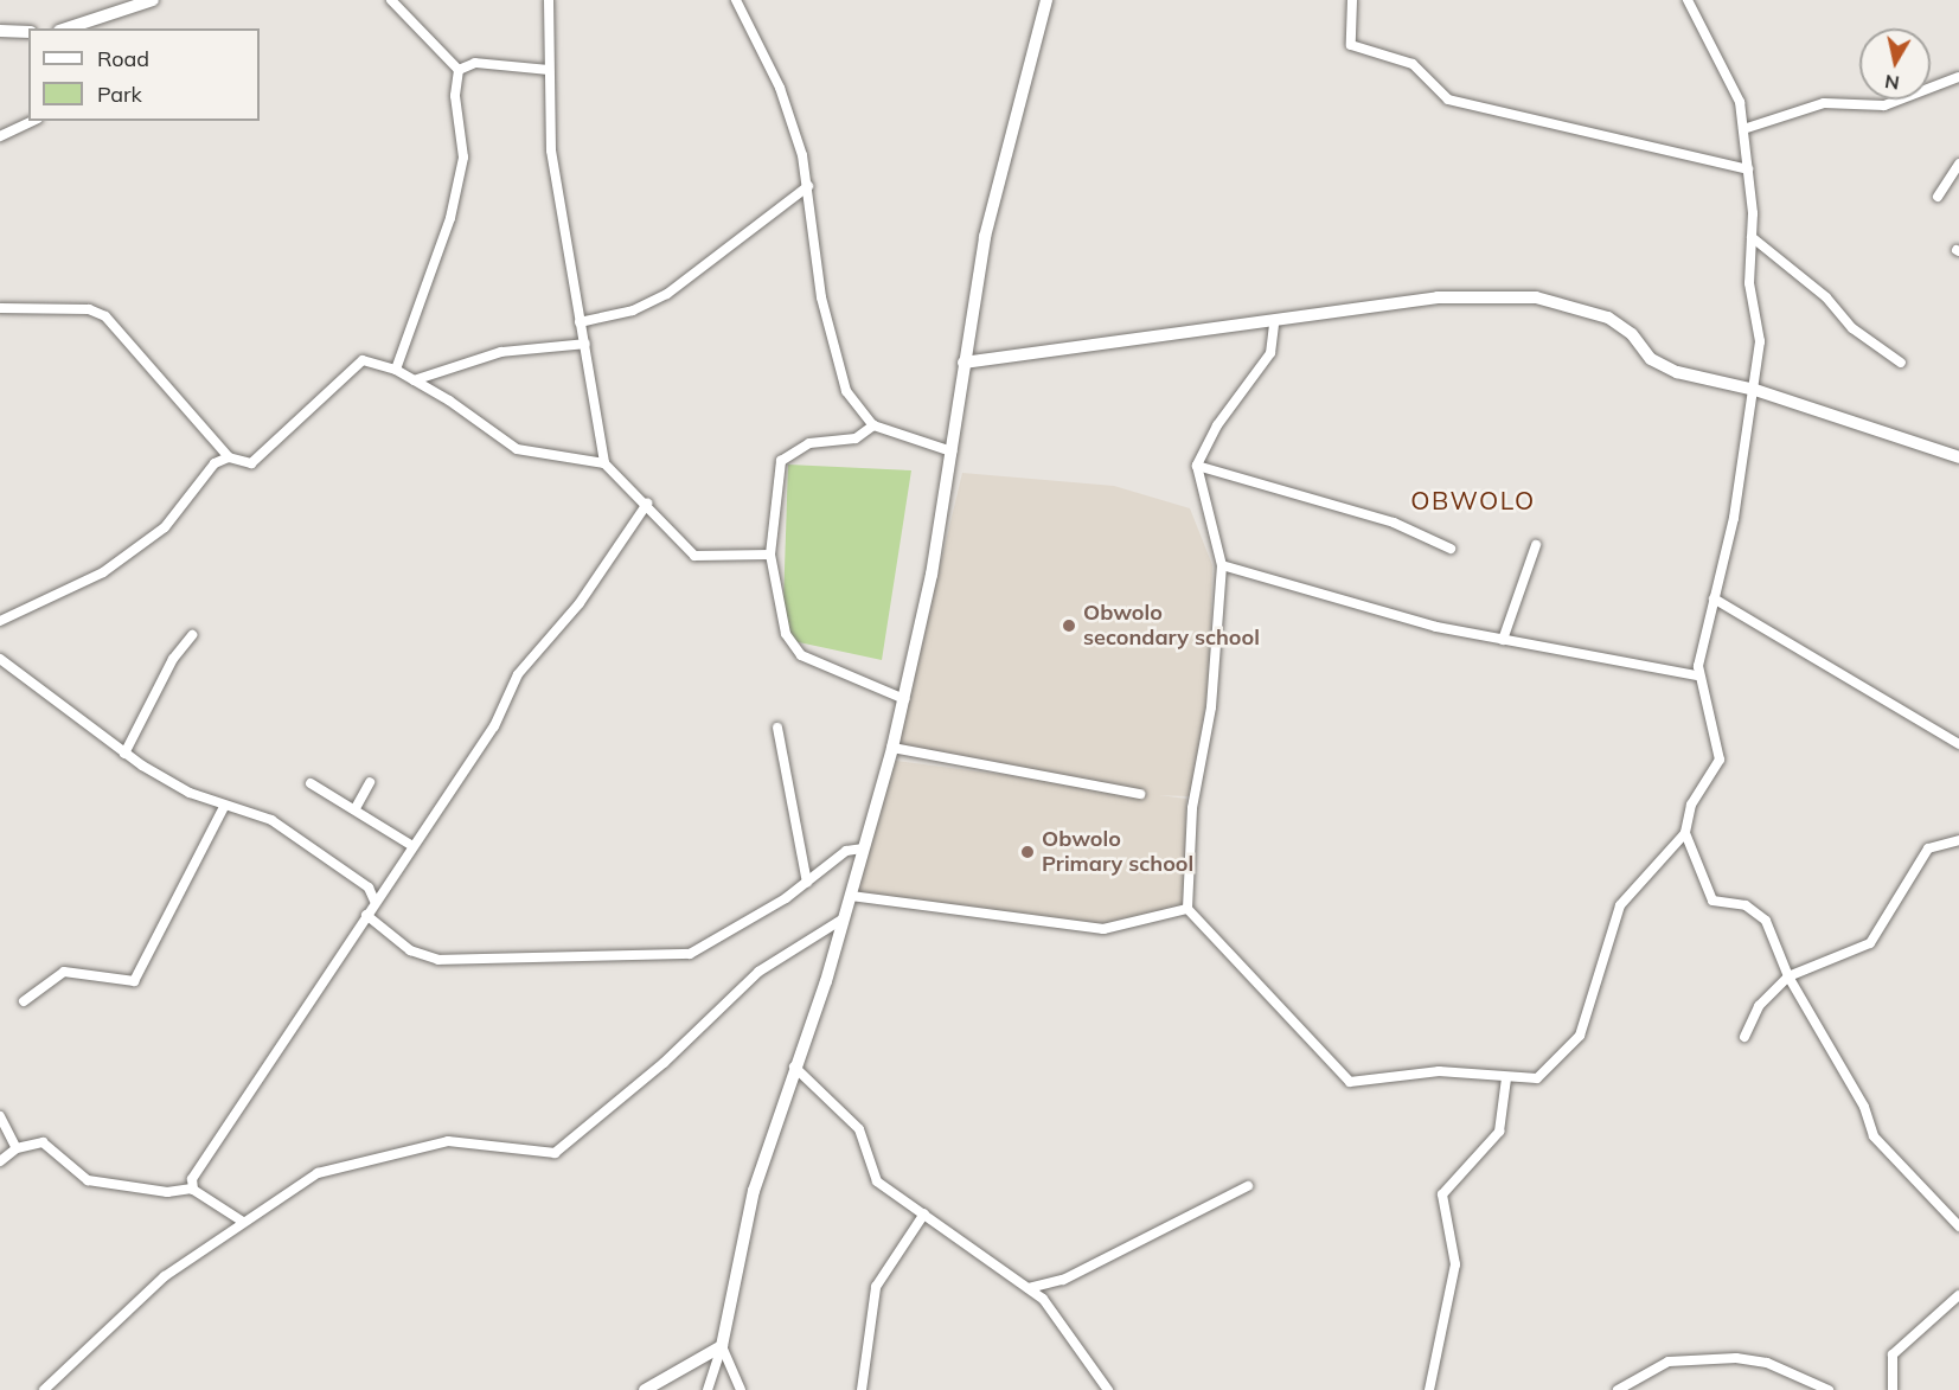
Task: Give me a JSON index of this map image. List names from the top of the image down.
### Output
{
  "districts": ["OBWOLO"],
  "places": ["Obwolo secondary school", "Obwolo Primary school"],
  "legend": ["Road", "Park"],
  "north": "bottom"
}
